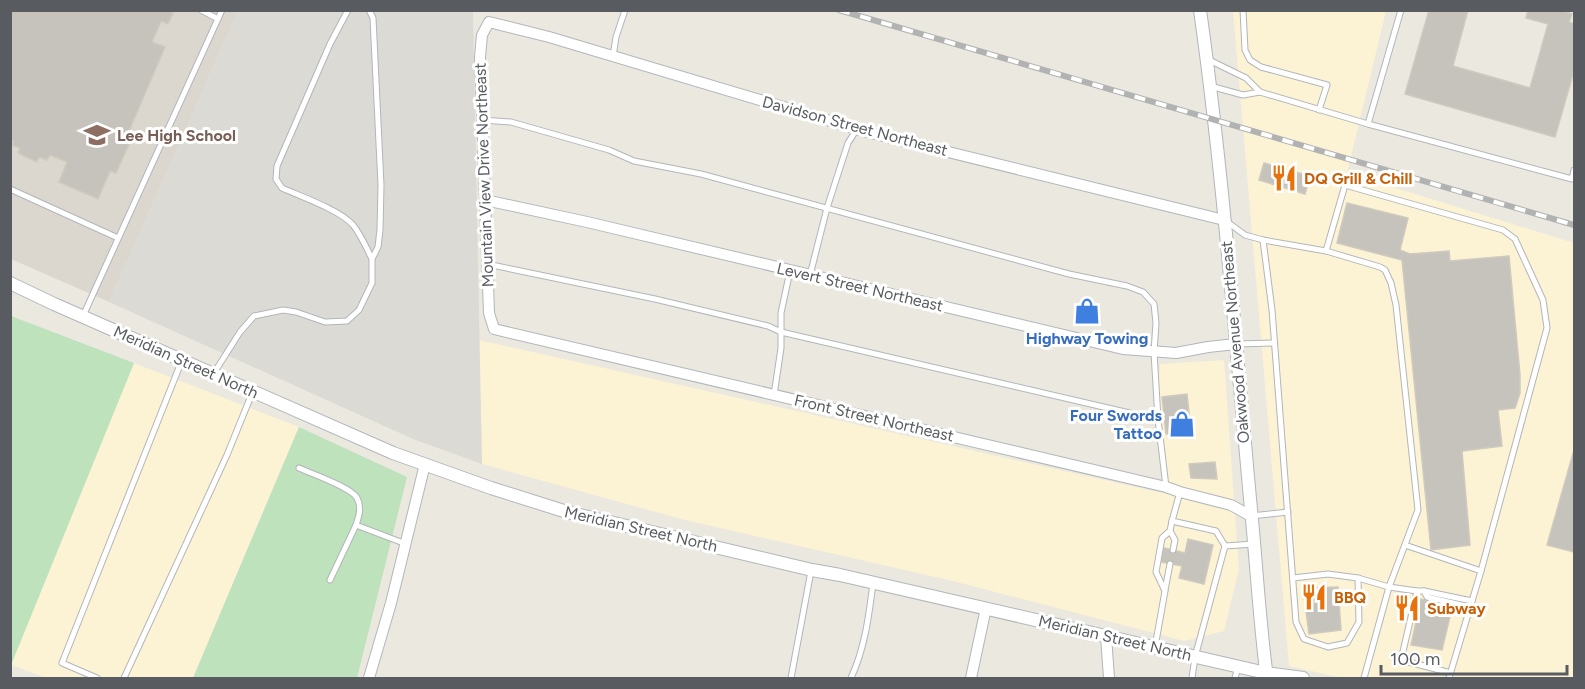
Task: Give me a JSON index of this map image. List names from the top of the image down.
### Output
{
  "streets": {
    "street": [
      "Davidson Street Northeast",
      "Mountain View Drive Northeast",
      "Levert Street Northeast",
      "Oakwood Avenue Northeast",
      "Meridian Street North",
      "Front Street Northeast"
    ]
  },
  "crossings": [
    ["Davidson Street Northeast", "Mountain View Drive Northeast"],
    ["Davidson Street Northeast", "Oakwood Avenue Northeast"],
    ["Mountain View Drive Northeast", "Levert Street Northeast"],
    ["Mountain View Drive Northeast", "Front Street Northeast"],
    ["Levert Street Northeast", "Oakwood Avenue Northeast"],
    ["Oakwood Avenue Northeast", "Meridian Street North"],
    ["Oakwood Avenue Northeast", "Front Street Northeast"]
  ],
  "places": {
    "school or university": ["Lee High School"],
    "restaurant": ["DQ Grill & Chill", "BBQ", "Subway"],
    "shop": ["Highway Towing", "Four Swords Tattoo"]
  },
  "scale_bar": "100 m"
}
